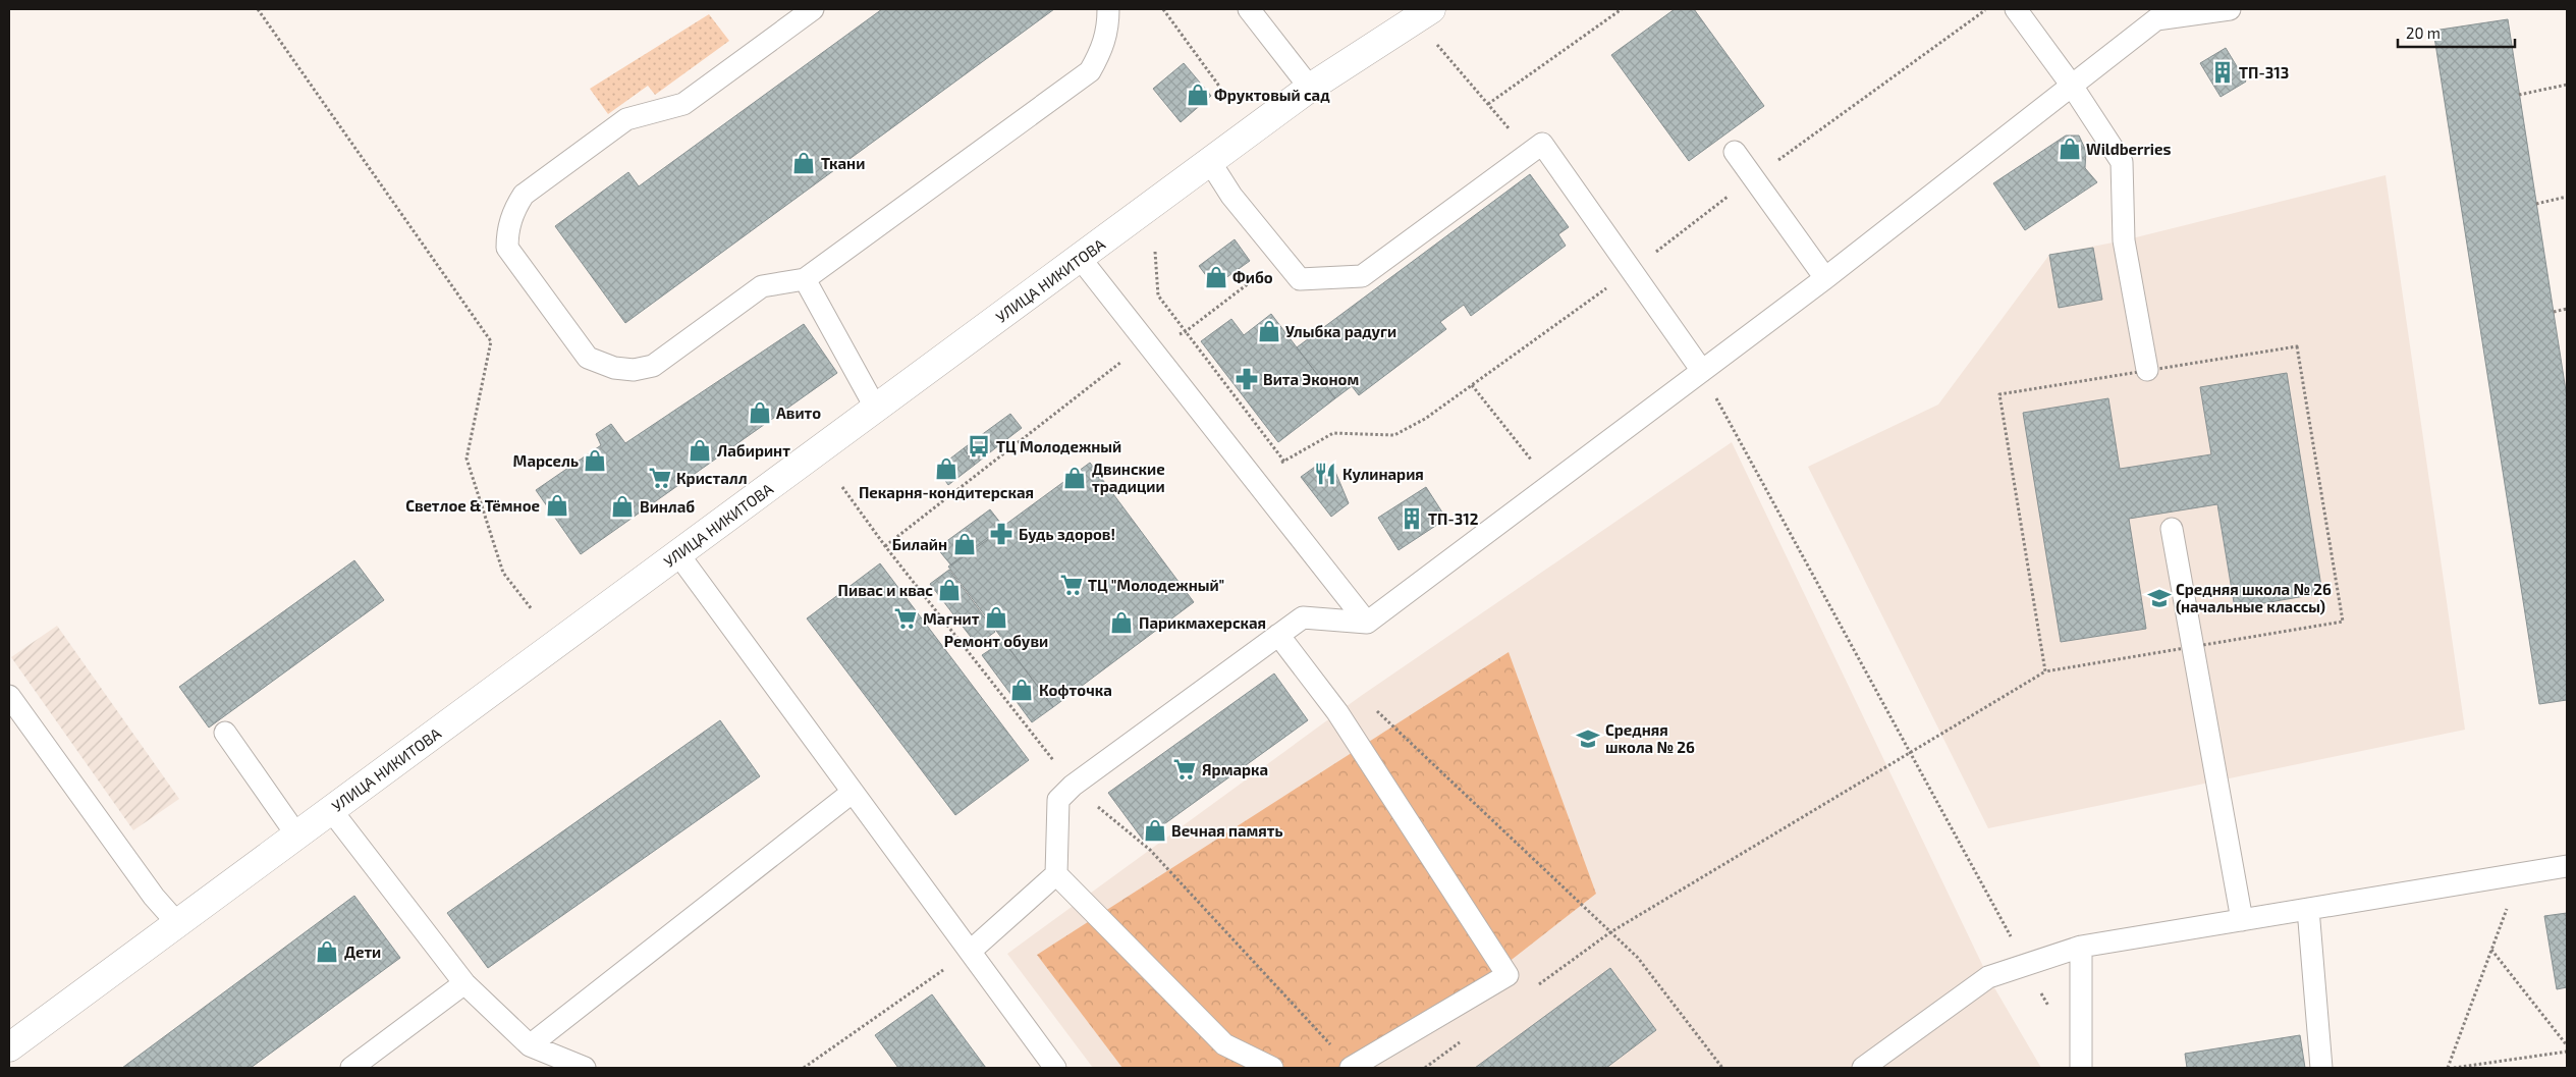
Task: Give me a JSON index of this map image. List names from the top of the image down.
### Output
{
  "streets": {
    "street": ["УЛИЦА НИКИТОВА"]
  },
  "places": {
    "building": ["ТП-313", "ТП-312"],
    "shop": [
      "Фруктовый сад",
      "Wildberries",
      "Ткани",
      "Фибо",
      "Улыбка радуги",
      "Авито",
      "Лабиринт",
      "Марсель",
      "Пекарня-кондитерская",
      "Двинские традиции",
      "Светлое & Тёмное",
      "Винлаб",
      "Билайн",
      "Пивас и квас",
      "Ремонт обуви",
      "Парикмахерская",
      "Кофточка",
      "Вечная память",
      "Дети"
    ],
    "pharmacy": ["Вита Эконом", "Будь здоров!"],
    "bus stop": ["ТЦ Молодежный"],
    "restaurant": ["Кулинария"],
    "supermarket": [
      "Кристалл",
      "ТЦ \"Молодежный\"",
      "Магнит",
      "Ярмарка"
    ],
    "school or university": ["Средняя школа № 26 (начальные классы)", "Средняя школа № 26"]
  },
  "scale_bar": "20 m"
}
